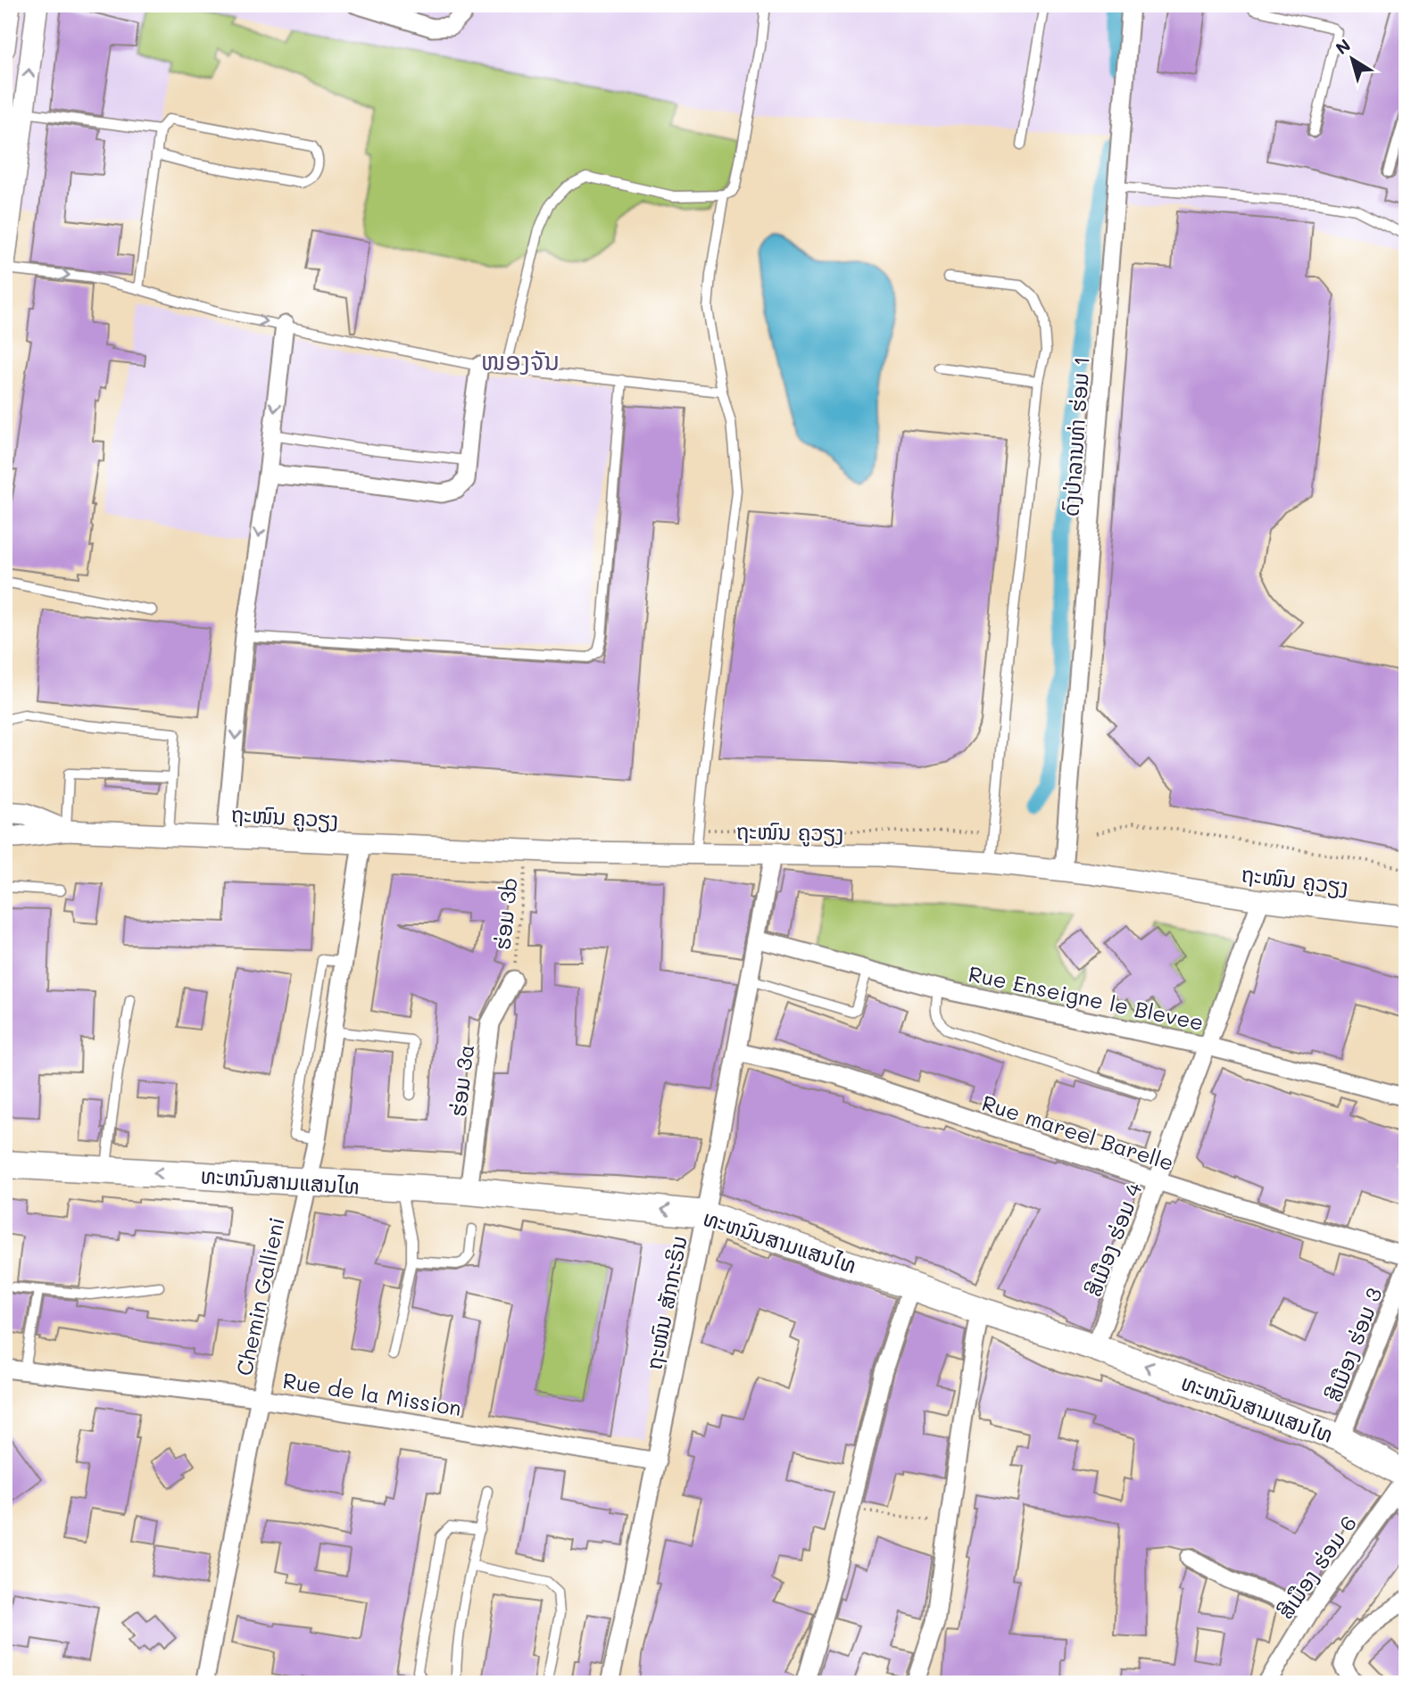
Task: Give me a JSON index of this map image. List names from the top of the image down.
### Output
{
  "streets": {
    "main road": ["ທະຫນົນສາມແສນໄທ"],
    "street": [
      "ດົງປ່າລານທ່າ ຮ່ອມ 1",
      "ຖະໜົນ ຄູວຽງ",
      "Rue Enseigne le Blevee",
      "ຮ່ອມ 3a",
      "Rue mareel Barelle",
      "ສີເມືອງ ຮ່ອມ 4",
      "Chemin Gallieni",
      "ຖະໜົນ ສັກກະຣິນ",
      "ສີເມືອງ ຮ່ອມ 3",
      "Rue de la Mission",
      "ສີເມືອງ ຮ່ອມ 6"
    ],
    "path": ["ຮ່ອມ 3b"]
  },
  "crossings": [
    ["ດົງປ່າລານທ່າ ຮ່ອມ 1", "ຖະໜົນ ຄູວຽງ"],
    ["ຖະໜົນ ຄູວຽງ", "ຮ່ອມ 3b"],
    ["ຖະໜົນ ຄູວຽງ", "ສີເມືອງ ຮ່ອມ 4"],
    ["ຖະໜົນ ຄູວຽງ", "Chemin Gallieni"],
    ["ຖະໜົນ ຄູວຽງ", "ຖະໜົນ ສັກກະຣິນ"],
    ["ຮ່ອມ 3b", "ຮ່ອມ 3a"],
    ["Rue Enseigne le Blevee", "ສີເມືອງ ຮ່ອມ 4"],
    ["Rue Enseigne le Blevee", "ຖະໜົນ ສັກກະຣິນ"],
    ["ຮ່ອມ 3a", "ທະຫນົນສາມແສນໄທ"],
    ["Rue mareel Barelle", "ສີເມືອງ ຮ່ອມ 4"],
    ["Rue mareel Barelle", "ຖະໜົນ ສັກກະຣິນ"],
    ["ທະຫນົນສາມແສນໄທ", "ສີເມືອງ ຮ່ອມ 4"],
    ["ທະຫນົນສາມແສນໄທ", "Chemin Gallieni"],
    ["ທະຫນົນສາມແສນໄທ", "ຖະໜົນ ສັກກະຣິນ"],
    ["ທະຫນົນສາມແສນໄທ", "ສີເມືອງ ຮ່ອມ 3"],
    ["ທະຫນົນສາມແສນໄທ", "ສີເມືອງ ຮ່ອມ 6"],
    ["Chemin Gallieni", "Rue de la Mission"],
    ["ຖະໜົນ ສັກກະຣິນ", "Rue de la Mission"]
  ],
  "one_way": ["ທະຫນົນສາມແສນໄທ"],
  "districts": ["ໜອງຈັນ"],
  "north": "top left"
}
